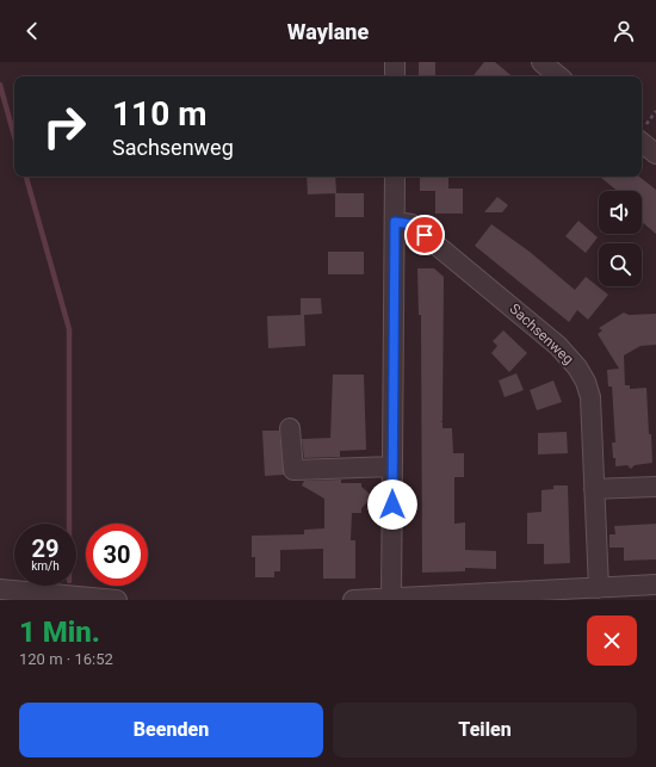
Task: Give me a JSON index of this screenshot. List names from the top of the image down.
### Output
{
  "streets": {
    "street": ["Sachsenweg"]
  },
  "page": {
    "header": "Waylane",
    "turn": ["110 m", "Sachsenweg"],
    "speed": "29 km/h",
    "limit": "30",
    "heading": ["1 Min.", "120 m · 16:52"],
    "buttons": ["Beenden", "Teilen"]
  }
}
